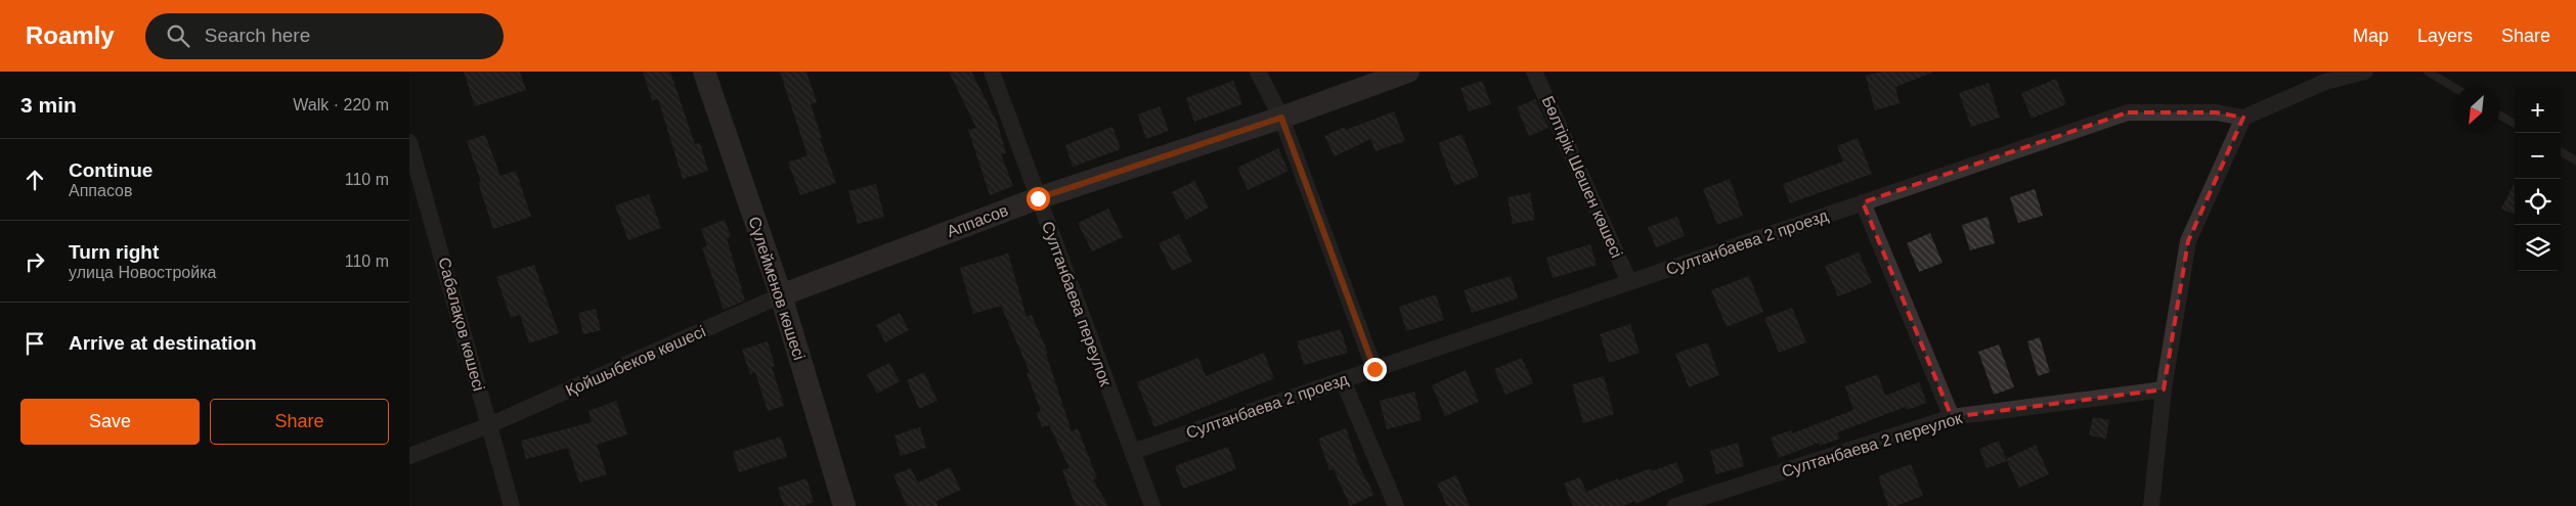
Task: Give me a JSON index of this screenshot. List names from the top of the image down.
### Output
{
  "streets": {
    "street": [
      "Бөлтірік Шешен көшесі",
      "Аппасов",
      "Султанбаева 2 проезд",
      "Сүлейменов көшесі",
      "Султанбаева переулок",
      "Сабалақов көшесі",
      "Қойшыбеков көшесі",
      "Султанбаева 2 переулок"
    ]
  },
  "crossings": [
    ["Бөлтірік Шешен көшесі", "Султанбаева 2 проезд"],
    ["Аппасов", "Сүлейменов көшесі"],
    ["Аппасов", "Султанбаева переулок"],
    ["Аппасов", "Қойшыбеков көшесі"],
    ["Султанбаева 2 проезд", "Султанбаева переулок"],
    ["Сүлейменов көшесі", "Қойшыбеков көшесі"],
    ["Сабалақов көшесі", "Қойшыбеков көшесі"]
  ],
  "north": "bottom left",
  "page": {
    "header": "Roamly",
    "search": "Search here",
    "nav": ["Map", "Layers", "Share"],
    "heading": ["3 min", "Walk · 220 m"],
    "map_buttons": ["+", "−"],
    "list": [
      ["Continue", "Аппасов", "110 m"],
      ["Turn right", "улица Новостройка", "110 m"],
      "Arrive at destination"
    ],
    "buttons": ["Save", "Share"]
  }
}
